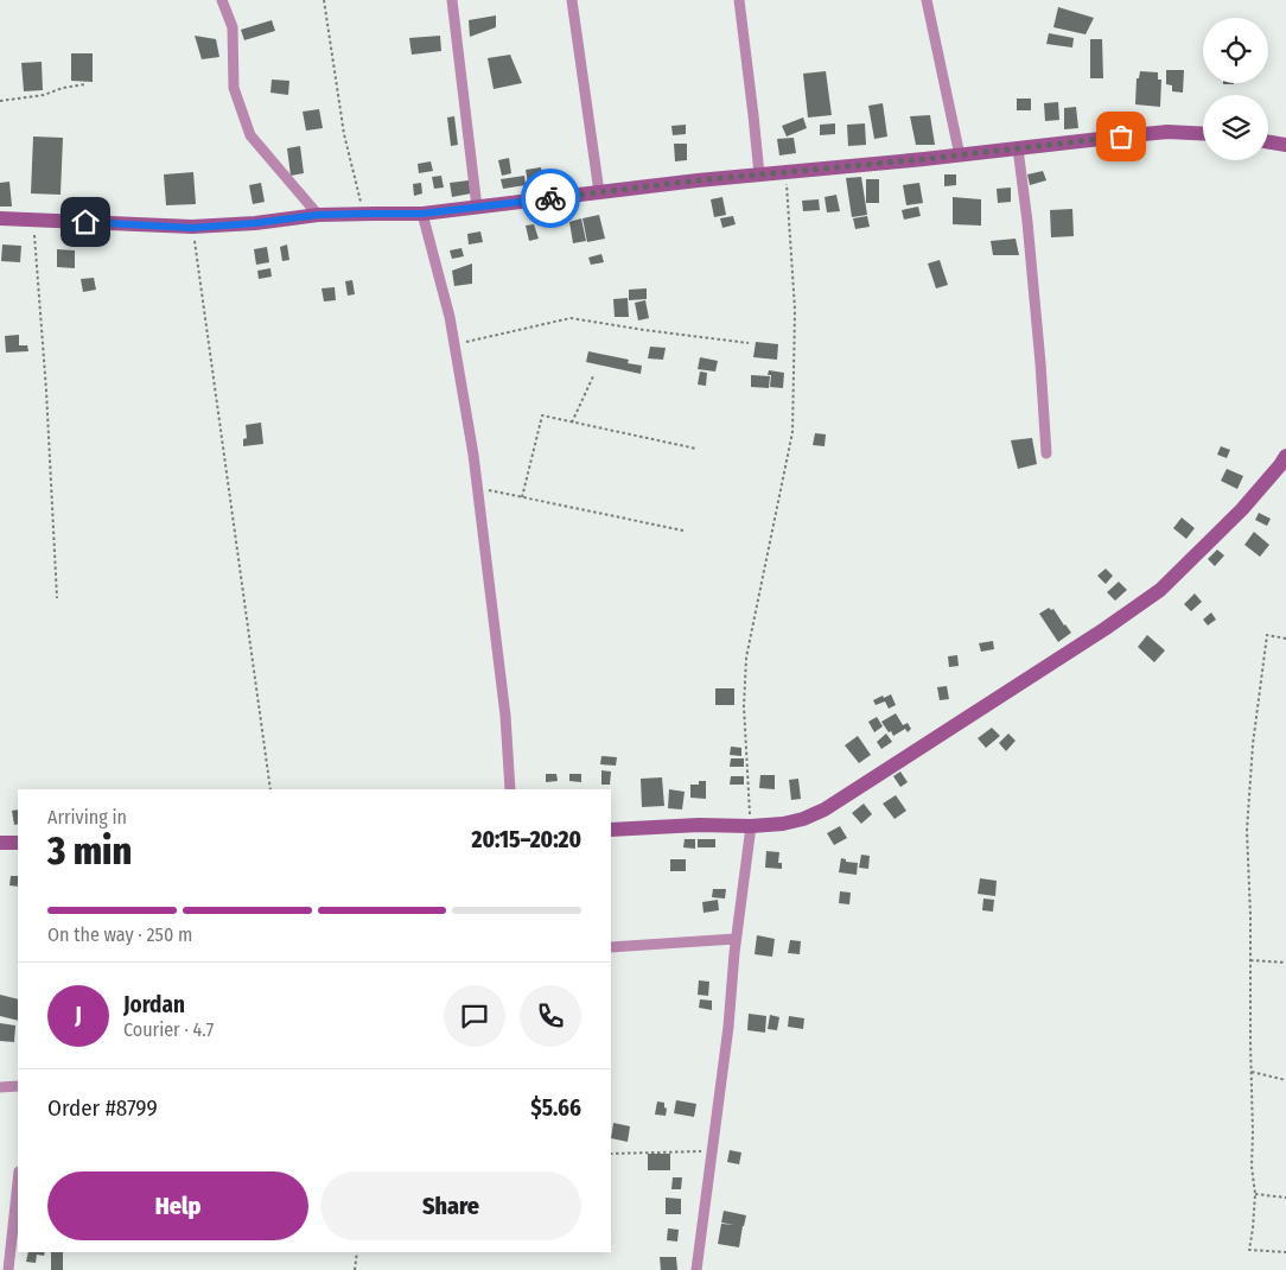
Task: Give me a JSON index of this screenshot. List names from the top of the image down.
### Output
{
  "page": {
    "heading": ["3 min", "Arriving in", "20:15–20:20"],
    "panel": [
      "Jordan",
      "Courier · 4.7",
      "Order #8799",
      "$5.66"
    ],
    "bar": "On the way · 250 m",
    "round": "J",
    "buttons": ["Help", "Share"]
  }
}
